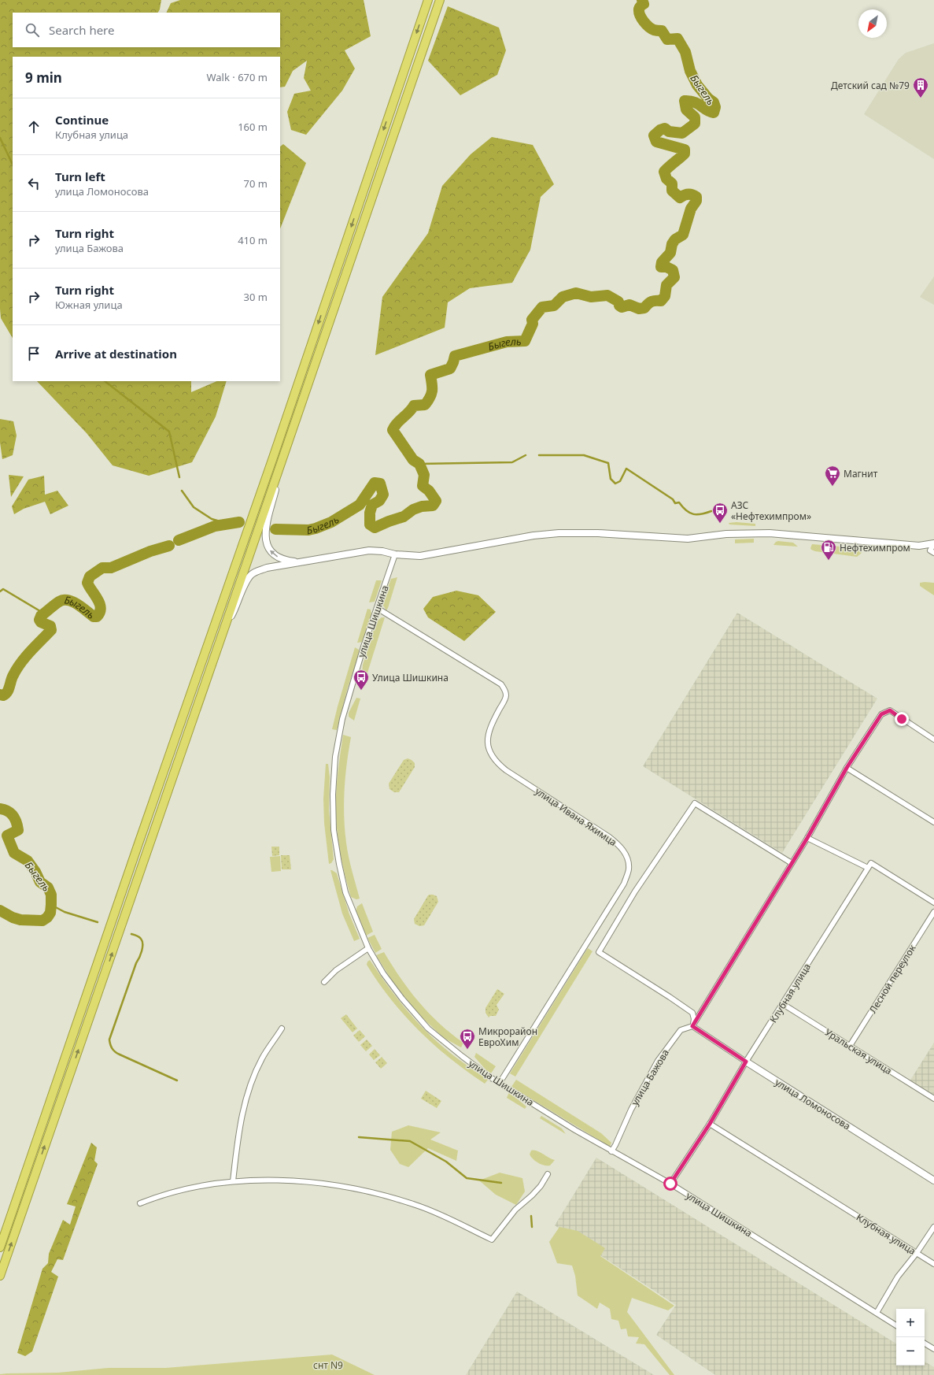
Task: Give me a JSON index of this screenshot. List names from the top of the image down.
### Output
{
  "streets": {
    "street": [
      "улица Шишкина",
      "улица Ивана Яхимца",
      "Лесной переулок",
      "Клубная улица",
      "Уральская улица",
      "улица Бажова",
      "улица Ломоносова"
    ]
  },
  "crossings": [
    ["улица Шишкина", "улица Ивана Яхимца"],
    ["улица Шишкина", "Клубная улица"],
    ["улица Шишкина", "улица Бажова"],
    ["Лесной переулок", "Уральская улица"],
    ["Клубная улица", "Уральская улица"],
    ["Клубная улица", "улица Ломоносова"],
    ["улица Бажова", "улица Ломоносова"]
  ],
  "water": ["Быгель"],
  "parks": ["снт N9"],
  "places": {
    "building": ["Детский сад №79"],
    "supermarket": ["Магнит"],
    "bus stop": ["АЗС «Нефтехимпром»", "Улица Шишкина", "Микрорайон ЕвроХим"],
    "fuel station": ["Нефтехимпром"]
  },
  "north": "bottom left",
  "page": {
    "search": "Search here",
    "heading": ["9 min", "Walk · 670 m"],
    "list": [
      ["Continue", "Клубная улица", "160 m"],
      ["Turn left", "улица Ломоносова", "70 m"],
      ["Turn right", "улица Бажова", "410 m"],
      ["Turn right", "Южная улица", "30 m"],
      "Arrive at destination"
    ],
    "map_buttons": ["+", "−"]
  }
}
